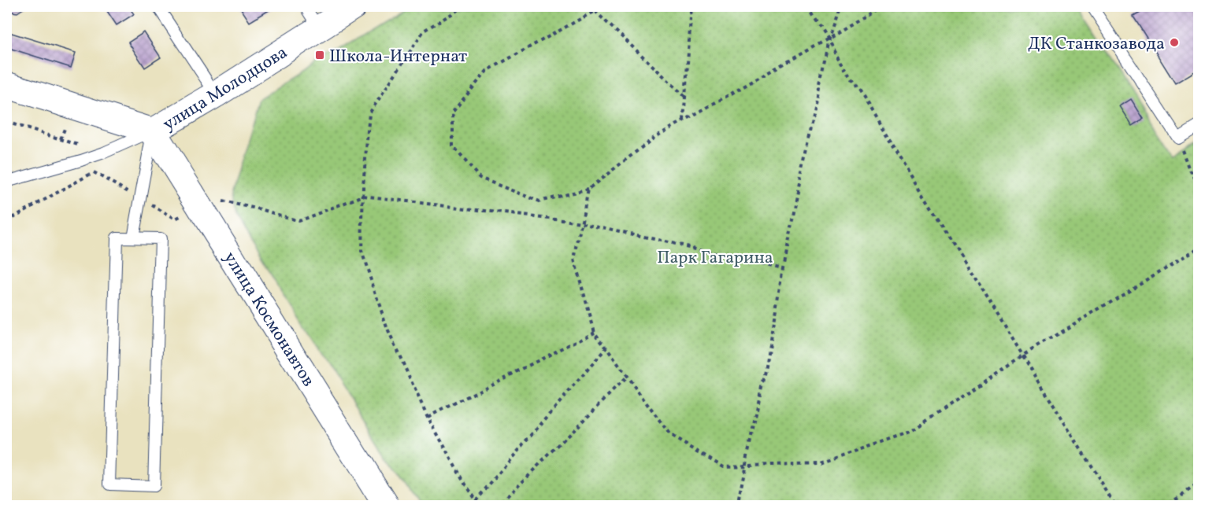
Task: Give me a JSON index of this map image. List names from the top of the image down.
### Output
{
  "streets": {
    "street": ["улица Молодцова", "улица Космонавтов"]
  },
  "crossings": [
    ["улица Молодцова", "улица Космонавтов"]
  ],
  "parks": ["Парк Гагарина"],
  "places": {
    "other": ["ДК Станкозавода"],
    "transit": ["Школа-Интернат"]
  }
}
